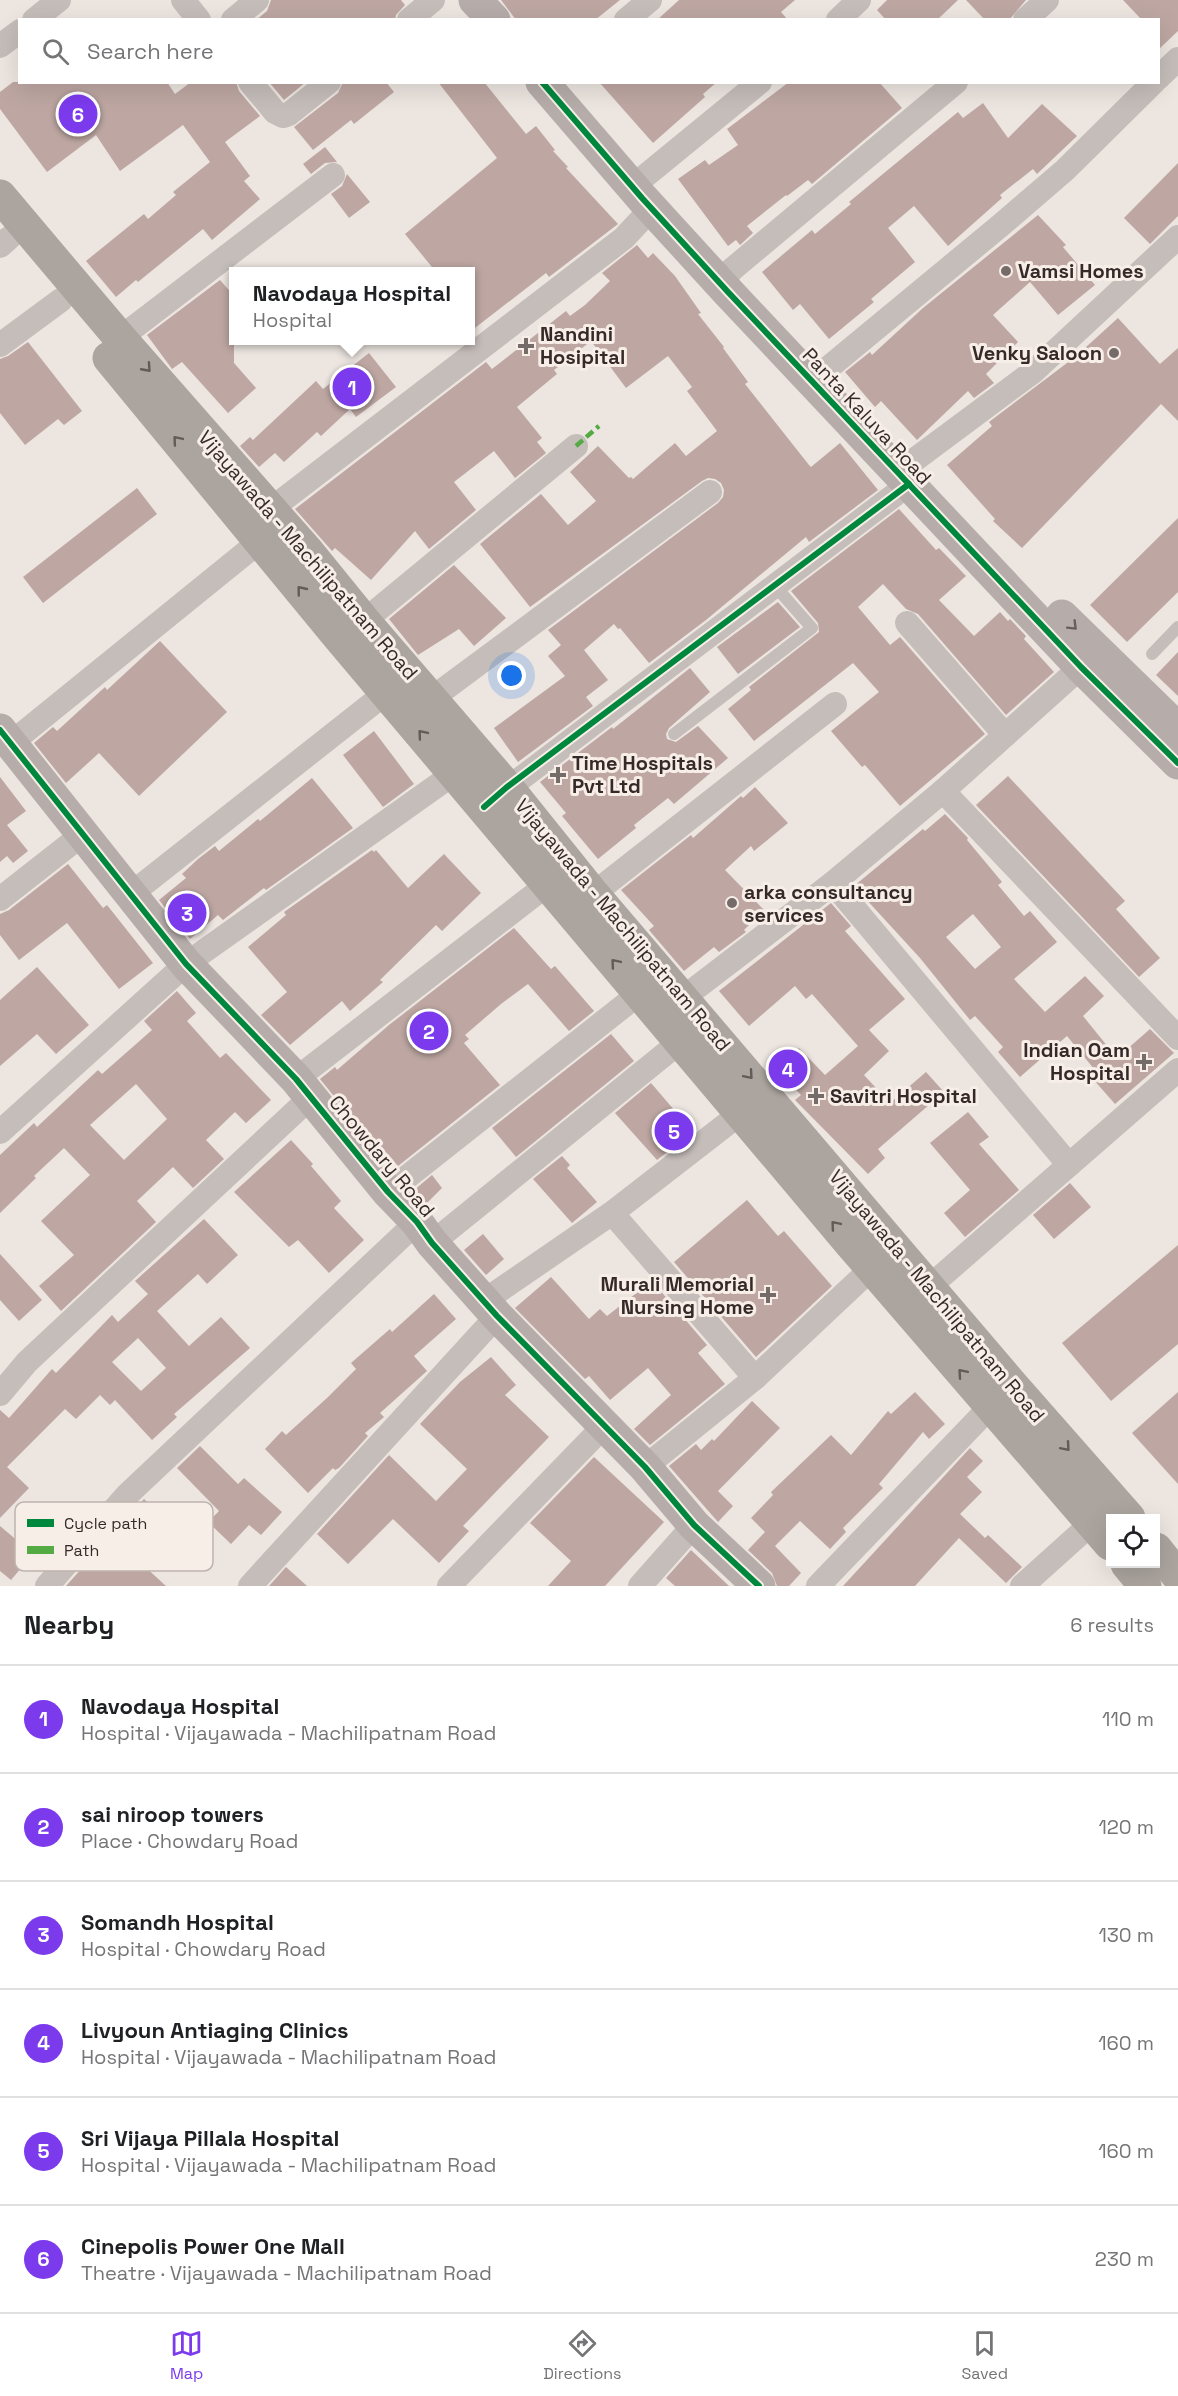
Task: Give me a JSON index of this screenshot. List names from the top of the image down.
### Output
{
  "streets": {
    "highway": ["Vijayawada - Machilipatnam Road"],
    "street": ["Panta Kaluva Road", "Chowdary Road"]
  },
  "places": {
    "other": ["Vamsi Homes", "Venky Saloon", "arka consultancy services"],
    "health": [
      "Nandini Hosipital",
      "Time Hospitals Pvt Ltd",
      "Indian Oam Hospital",
      "Savitri Hospital",
      "Murali Memorial Nursing Home"
    ]
  },
  "legend": ["Cycle path", "Path"],
  "page": {
    "search": "Search here",
    "pins": [
      "6",
      "1",
      "3",
      "2",
      "4",
      "5"
    ],
    "popup": ["Navodaya Hospital", "Hospital"],
    "heading": ["Nearby", "6 results"],
    "list": [
      {
        "mark": "1",
        "name": "Navodaya Hospital",
        "note": "Hospital · Vijayawada - Machilipatnam Road",
        "value": "110 m"
      },
      {
        "mark": "2",
        "name": "sai niroop towers",
        "note": "Place · Chowdary Road",
        "value": "120 m"
      },
      {
        "mark": "3",
        "name": "Somandh Hospital",
        "note": "Hospital · Chowdary Road",
        "value": "130 m"
      },
      {
        "mark": "4",
        "name": "Livyoun Antiaging Clinics",
        "note": "Hospital · Vijayawada - Machilipatnam Road",
        "value": "160 m"
      },
      {
        "mark": "5",
        "name": "Sri Vijaya Pillala Hospital",
        "note": "Hospital · Vijayawada - Machilipatnam Road",
        "value": "160 m"
      },
      {
        "mark": "6",
        "name": "Cinepolis Power One Mall",
        "note": "Theatre · Vijayawada - Machilipatnam Road",
        "value": "230 m"
      }
    ],
    "nav": ["Map", "Directions", "Saved"]
  }
}
